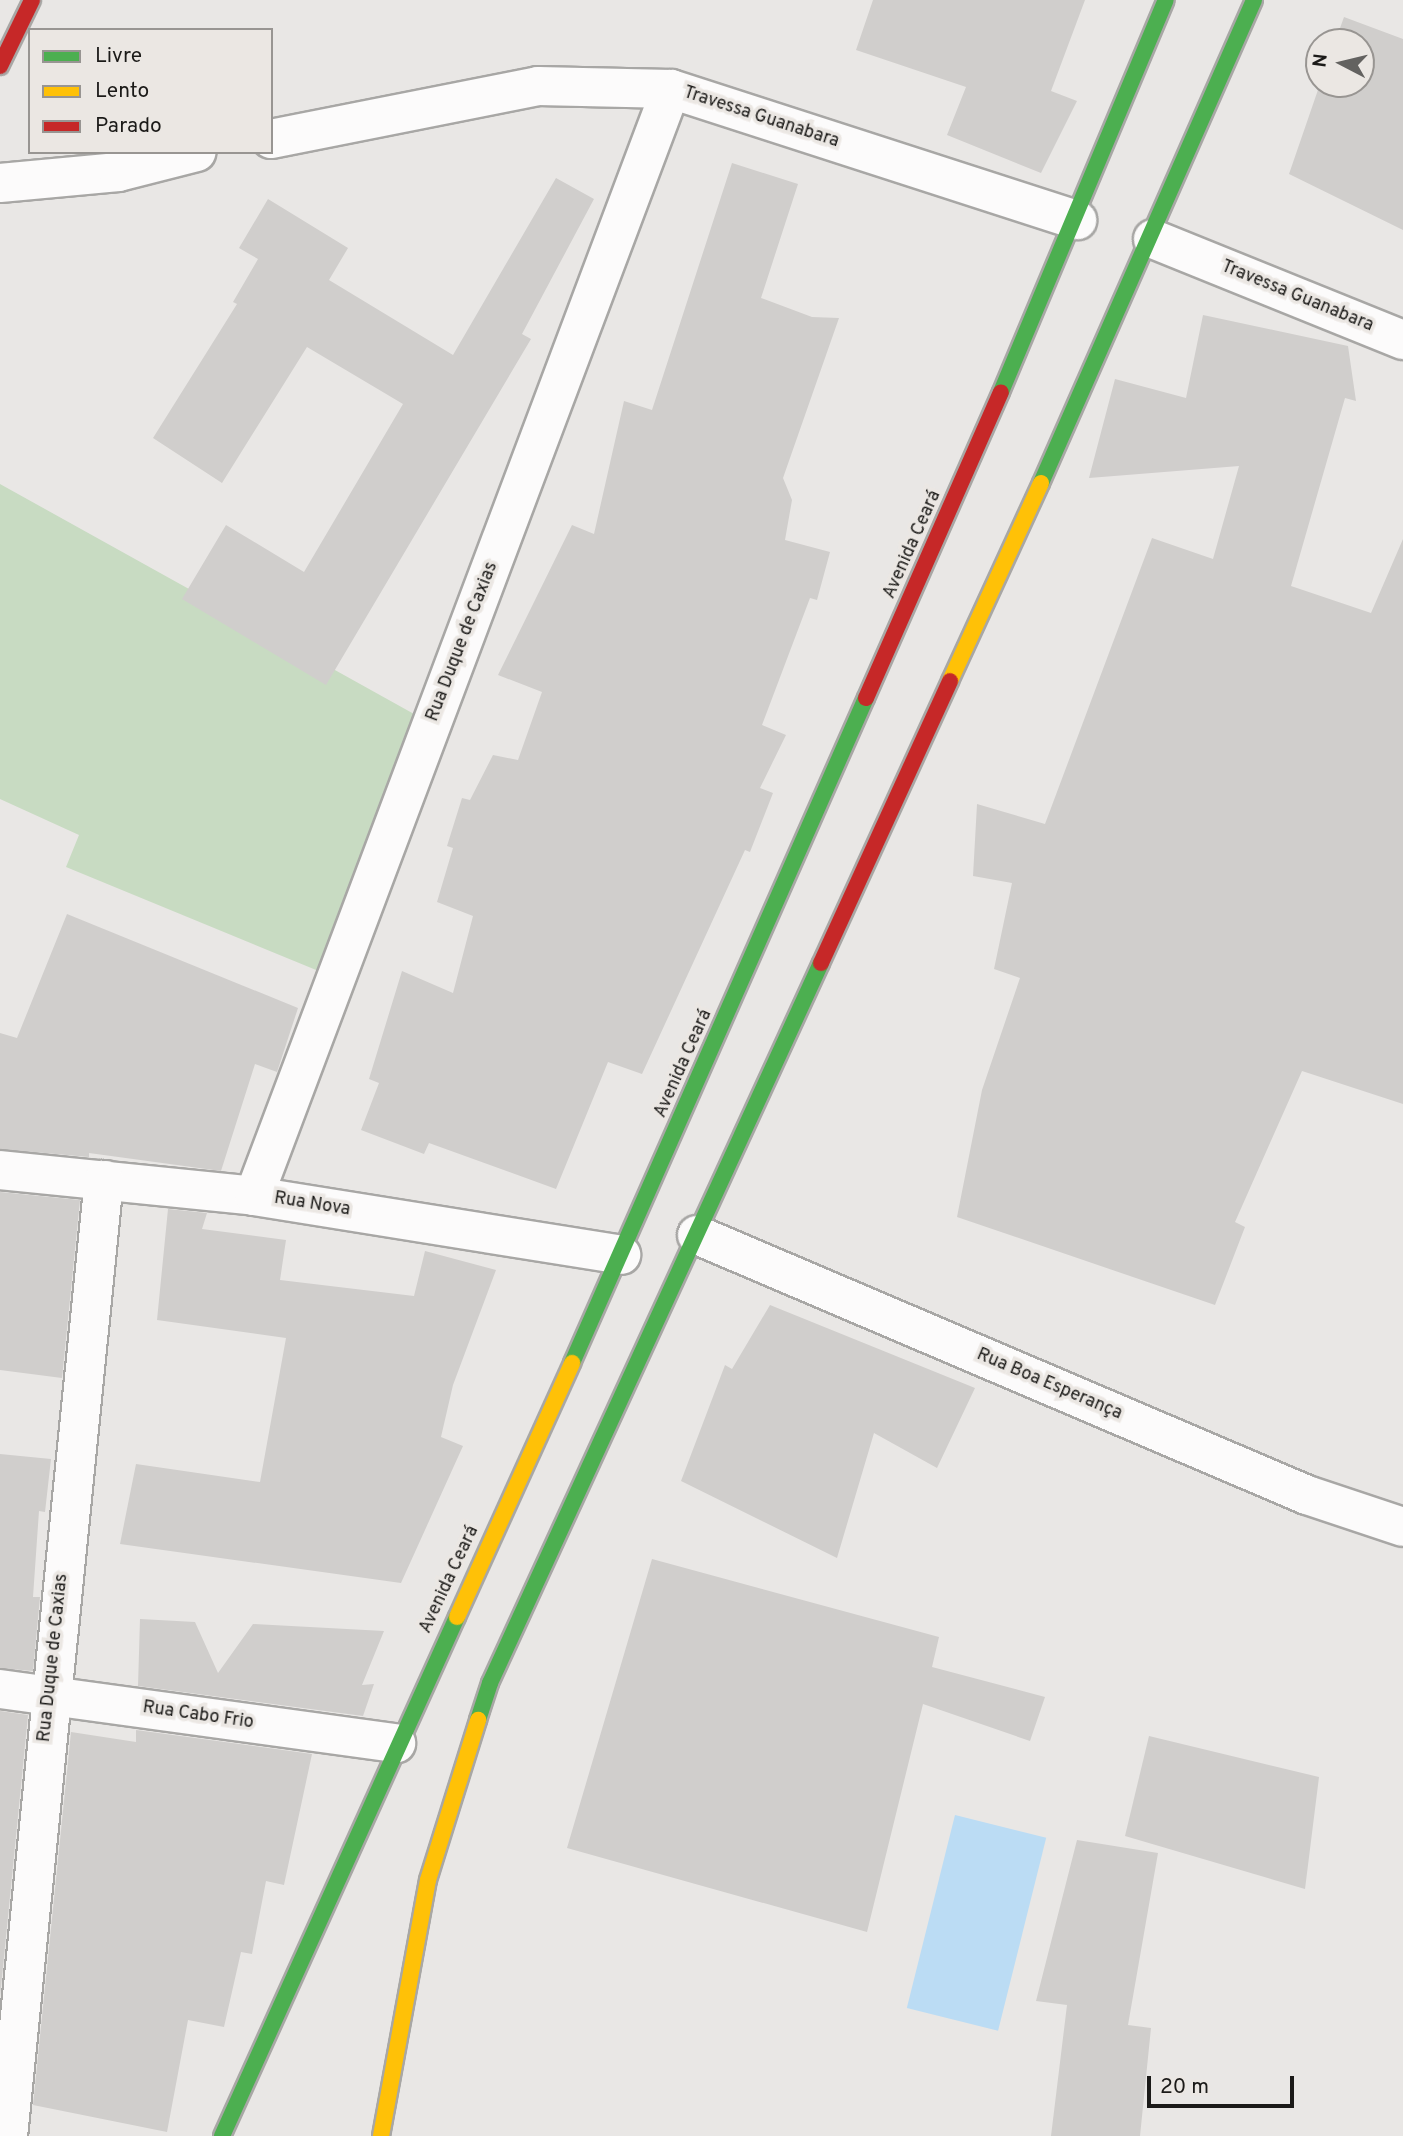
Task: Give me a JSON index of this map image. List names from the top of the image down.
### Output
{
  "streets": {
    "main road": ["Avenida Ceará"],
    "street": [
      "Travessa Guanabara",
      "Rua Duque de Caxias",
      "Rua Nova",
      "Rua Boa Esperança",
      "Rua Cabo Frio"
    ]
  },
  "crossings": [
    ["Travessa Guanabara", "Avenida Ceará"],
    ["Travessa Guanabara", "Rua Duque de Caxias"],
    ["Avenida Ceará", "Rua Nova"],
    ["Avenida Ceará", "Rua Cabo Frio"],
    ["Rua Duque de Caxias", "Rua Nova"],
    ["Rua Duque de Caxias", "Rua Cabo Frio"]
  ],
  "legend": ["Livre", "Lento", "Parado"],
  "scale_bar": "20 m",
  "north": "left"
}
